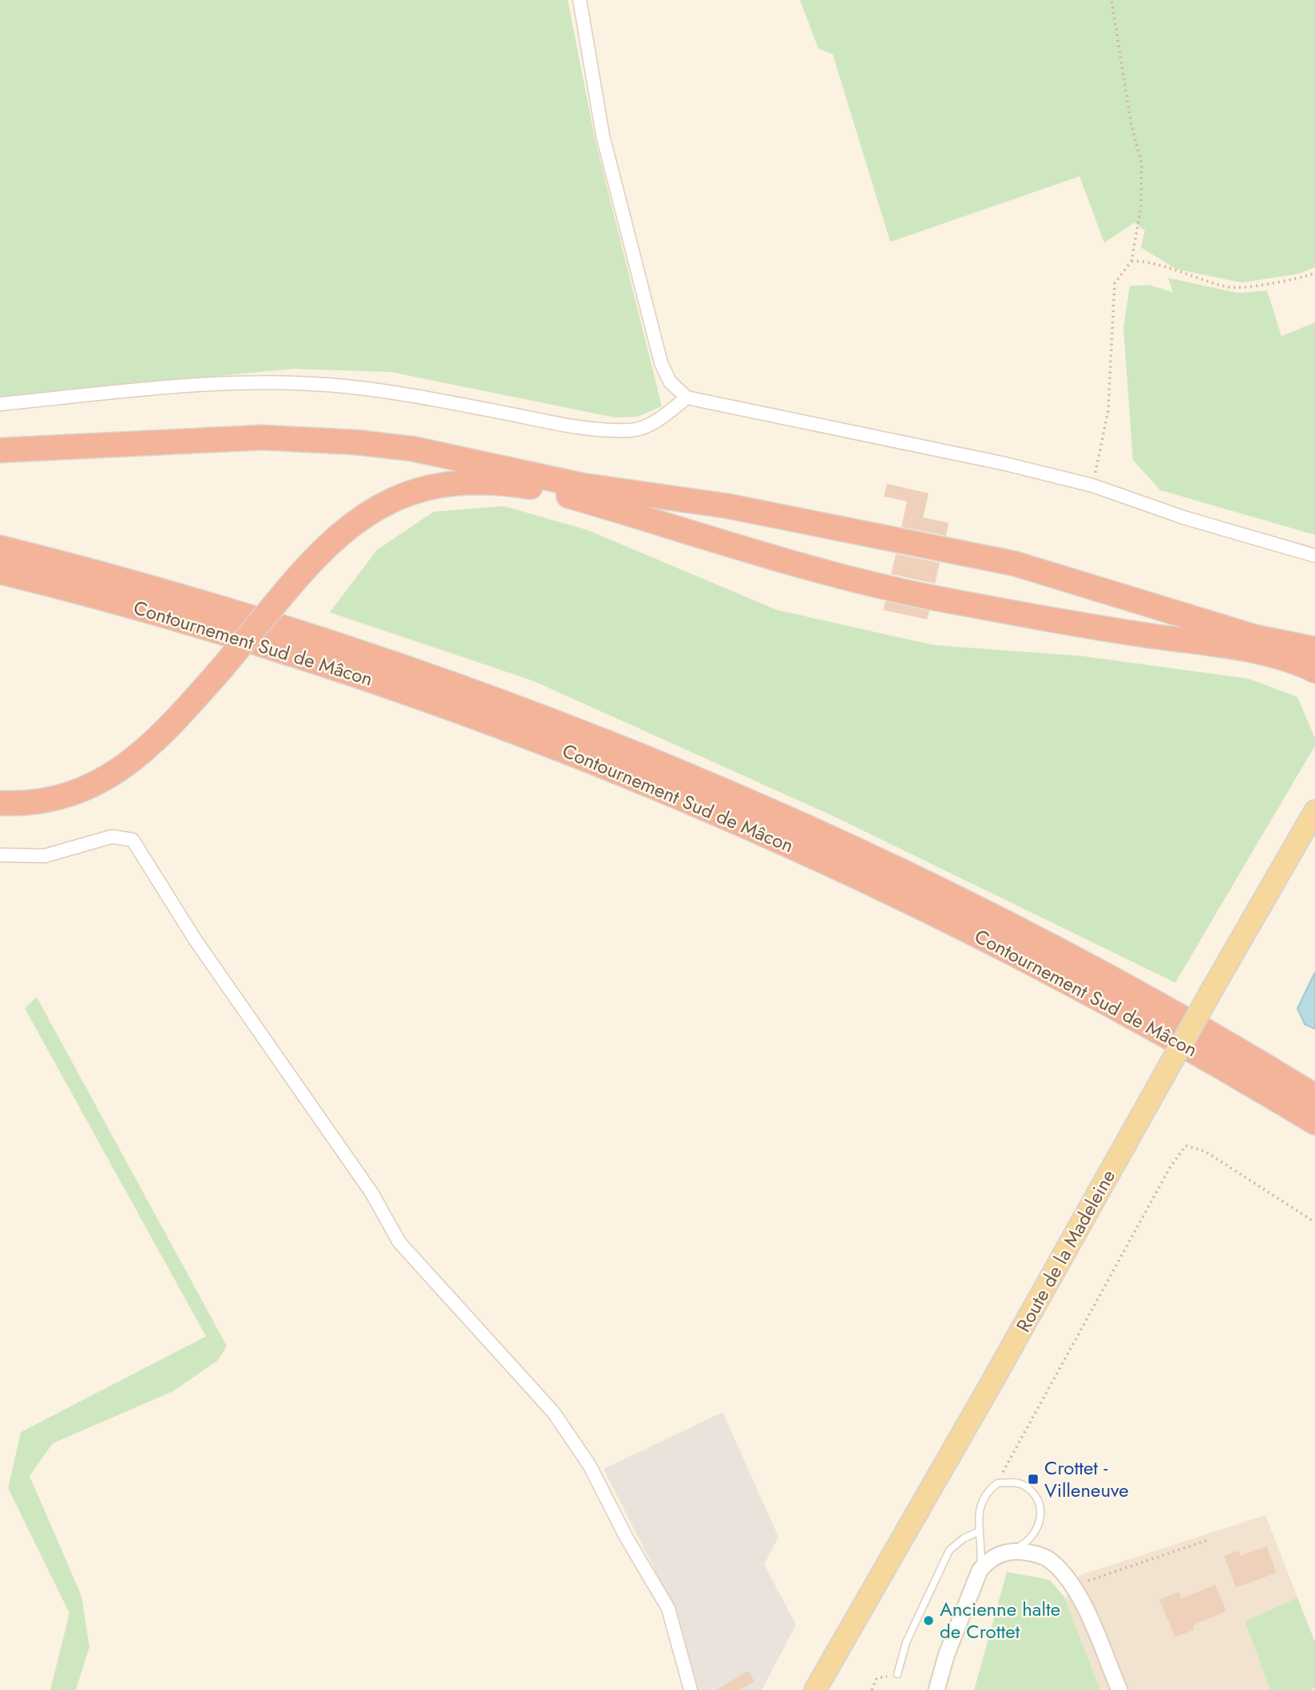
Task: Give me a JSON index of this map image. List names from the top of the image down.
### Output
{
  "streets": {
    "highway": ["Contournement Sud de Mâcon"],
    "main road": ["Route de la Madeleine"]
  },
  "places": {
    "transit": ["Crottet - Villeneuve"],
    "other": ["Ancienne halte de Crottet"]
  }
}
